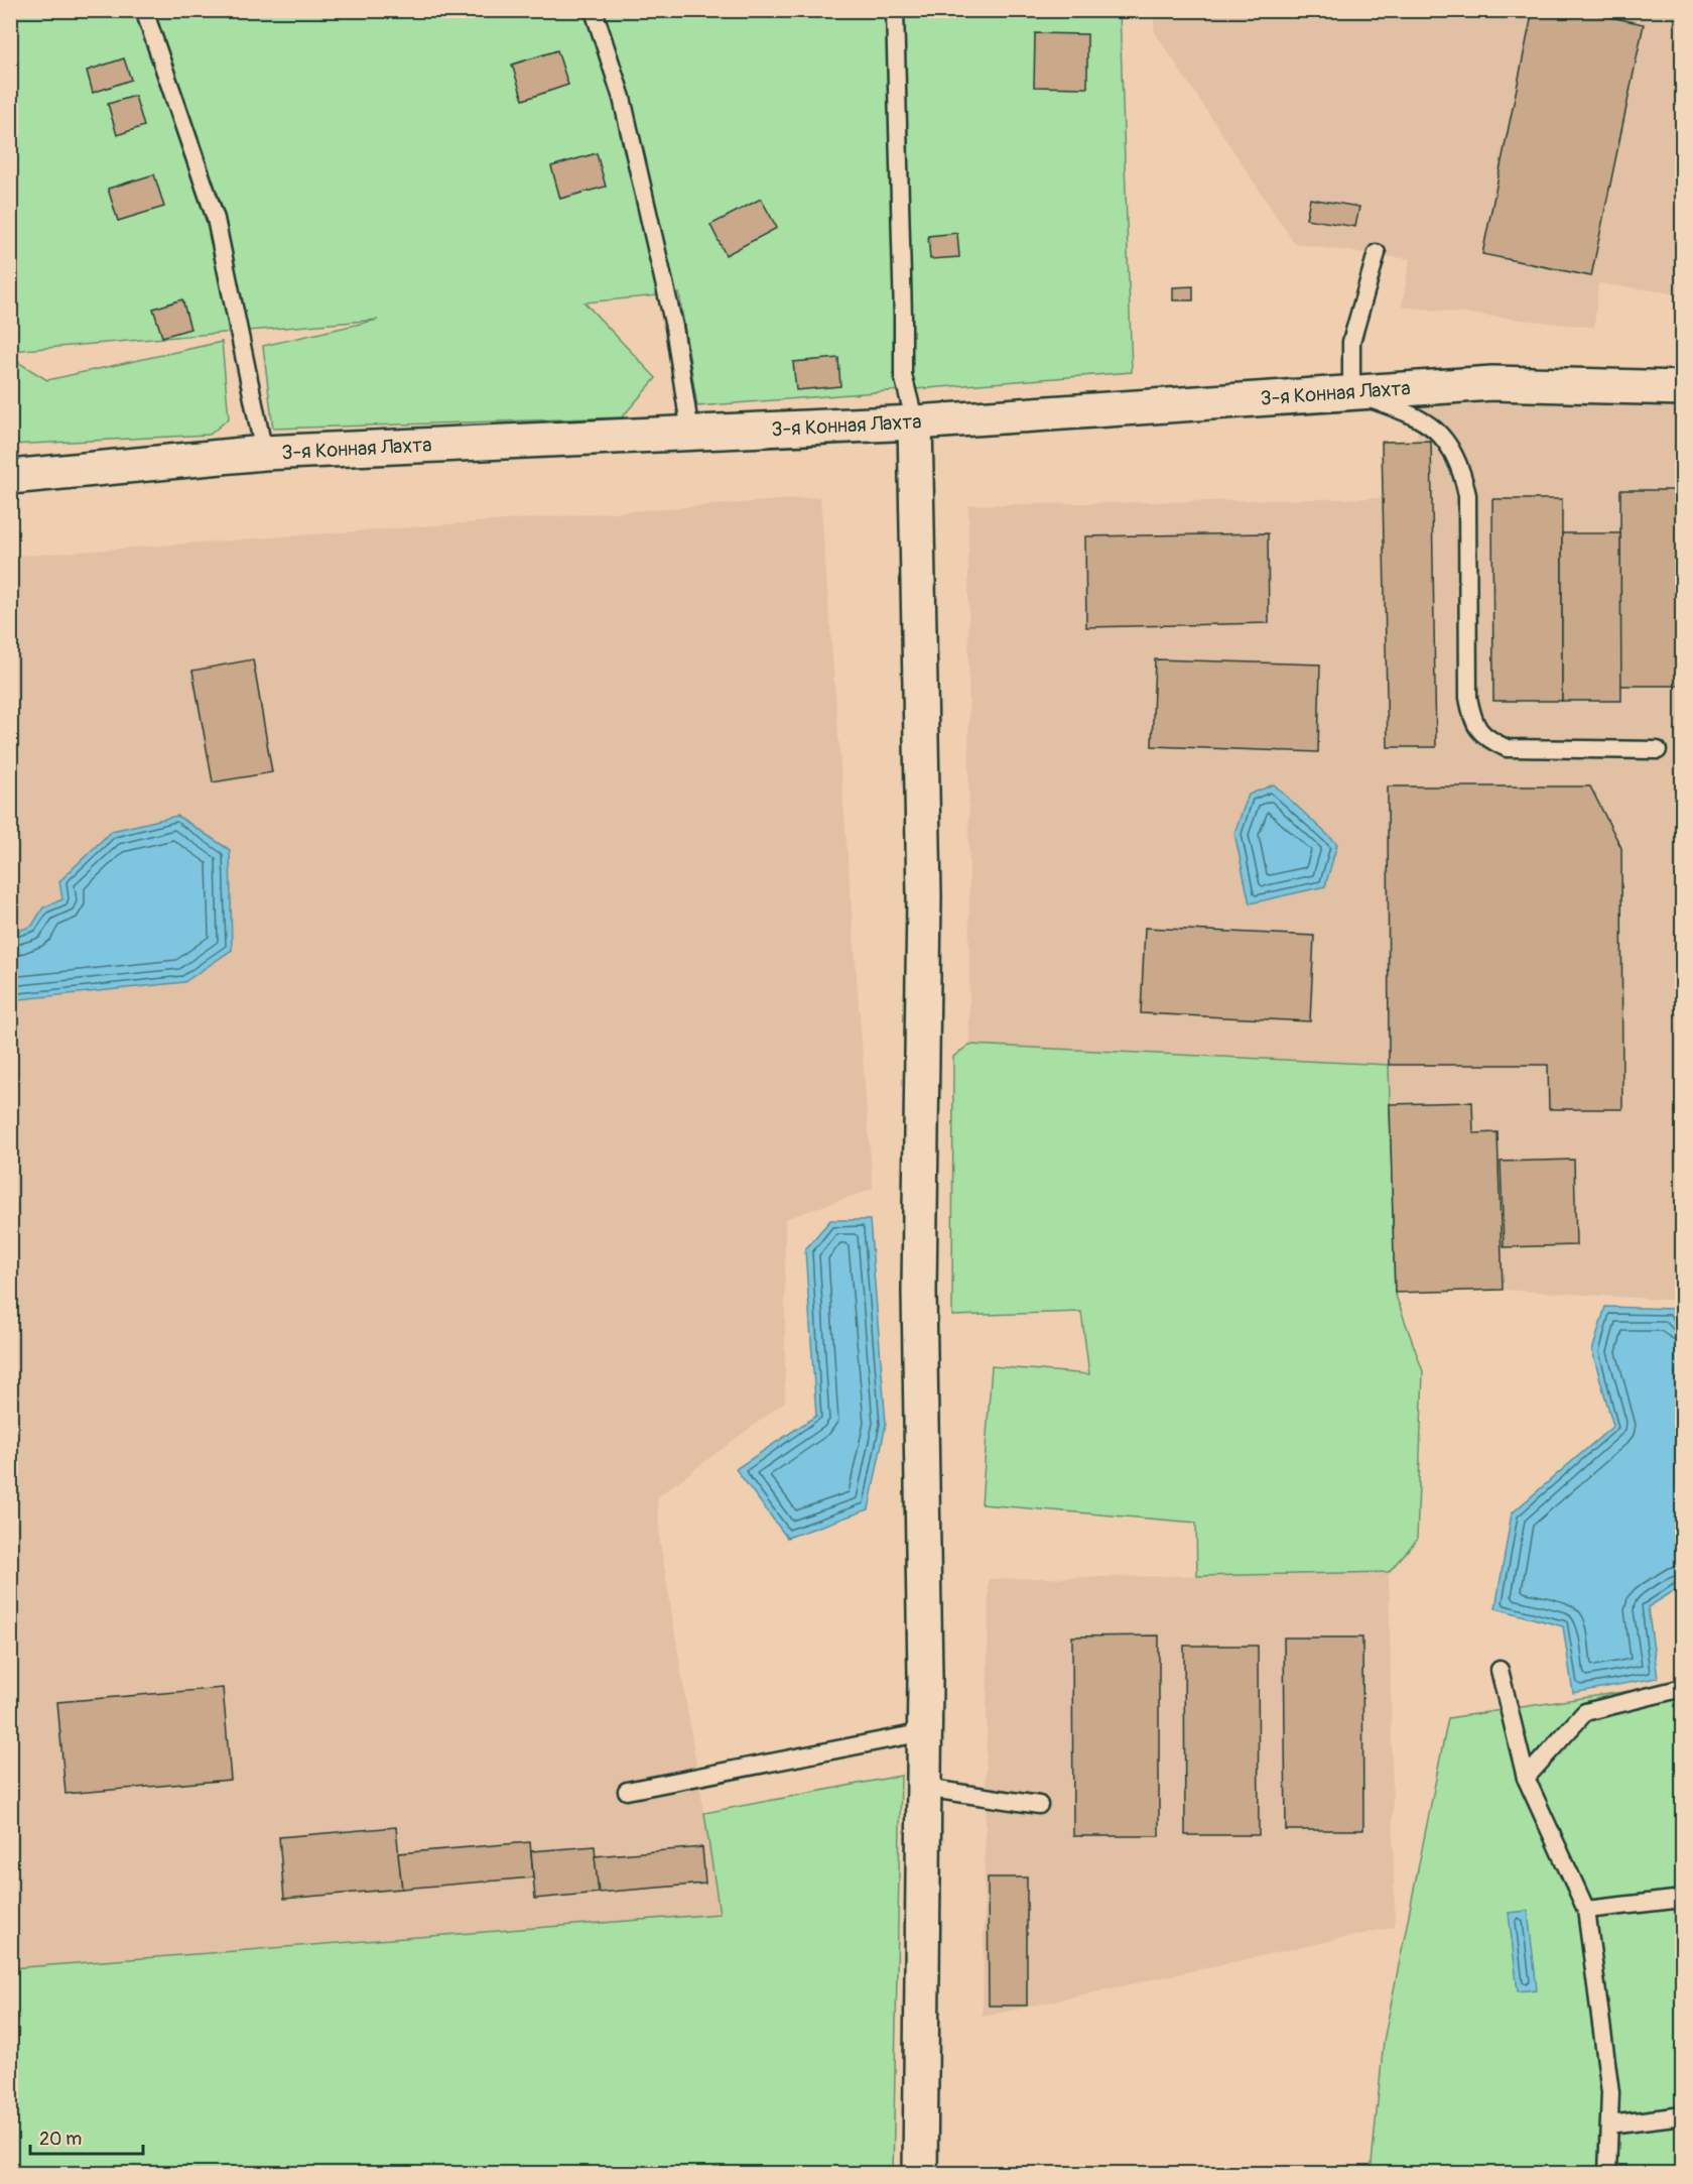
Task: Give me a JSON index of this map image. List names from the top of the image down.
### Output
{
  "streets": {
    "street": ["3-я Конная Лахта"]
  },
  "scale_bar": "20 m"
}
